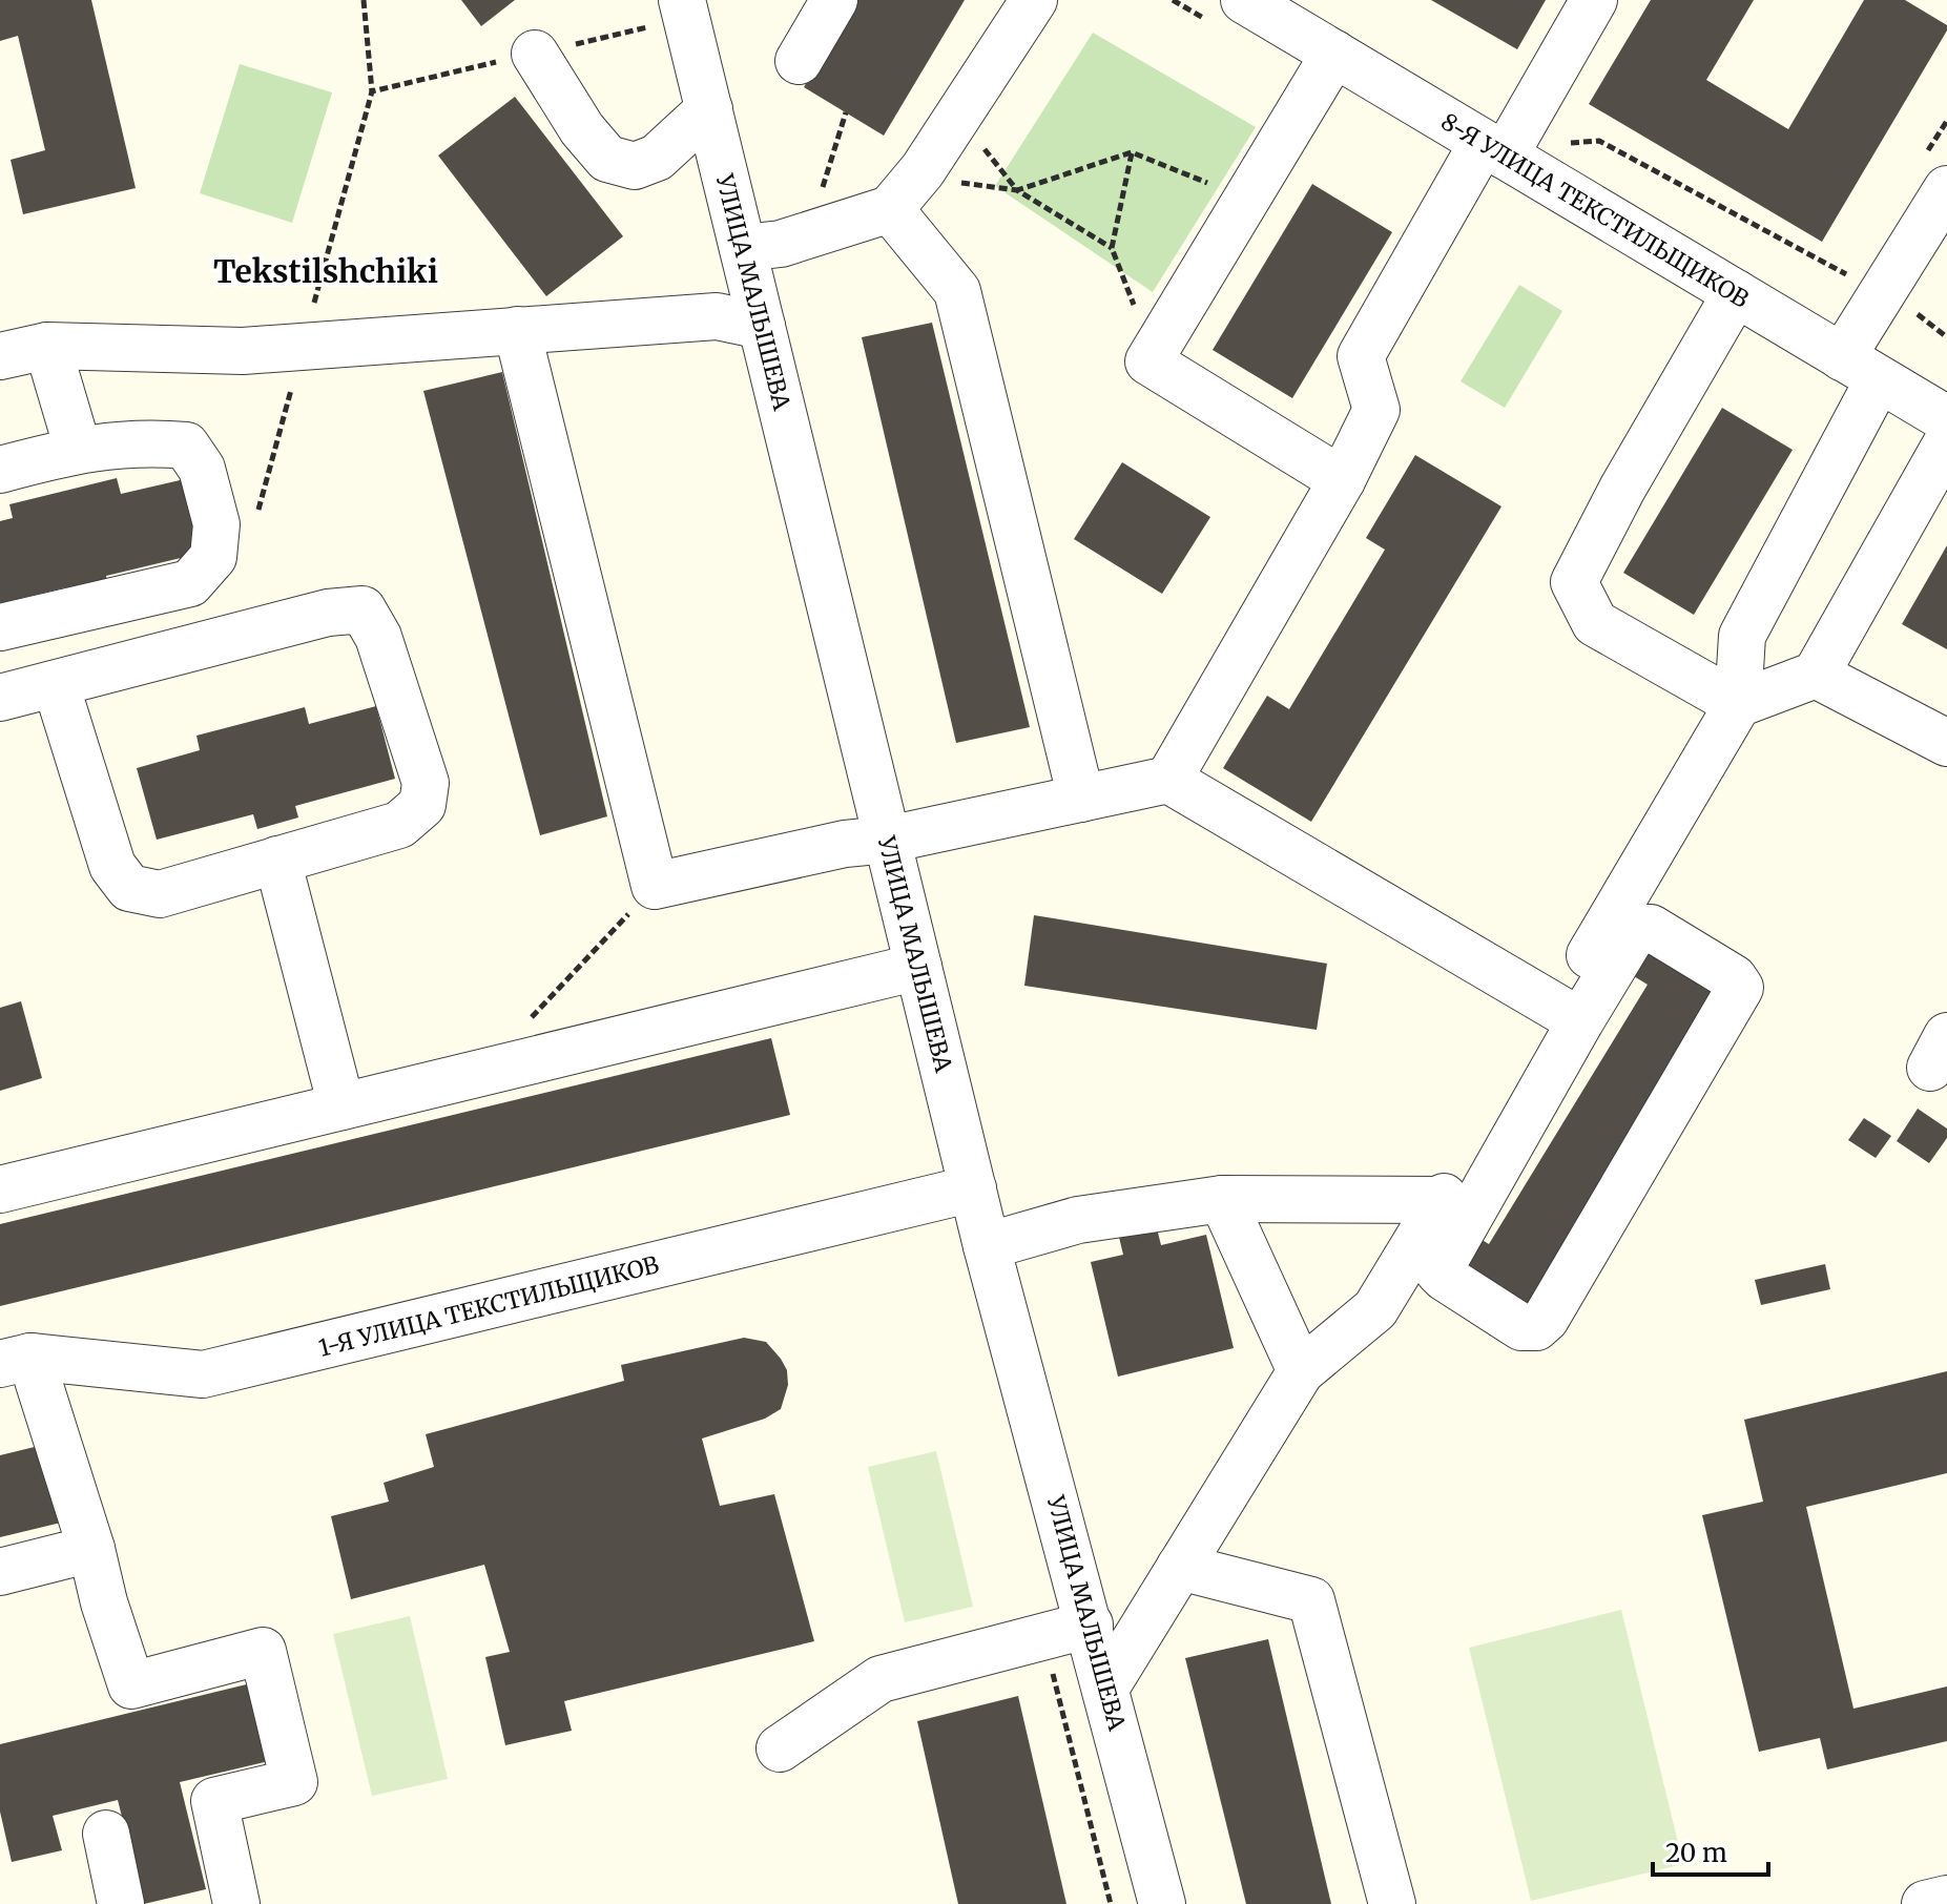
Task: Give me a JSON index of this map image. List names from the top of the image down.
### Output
{
  "streets": {
    "street": ["8-Я УЛИЦА ТЕКСТИЛЬЩИКОВ", "УЛИЦА МАЛЫШЕВА", "1-Я УЛИЦА ТЕКСТИЛЬЩИКОВ"]
  },
  "crossings": [
    ["УЛИЦА МАЛЫШЕВА", "1-Я УЛИЦА ТЕКСТИЛЬЩИКОВ"]
  ],
  "districts": ["Tekstilshchiki"],
  "scale_bar": "20 m"
}
